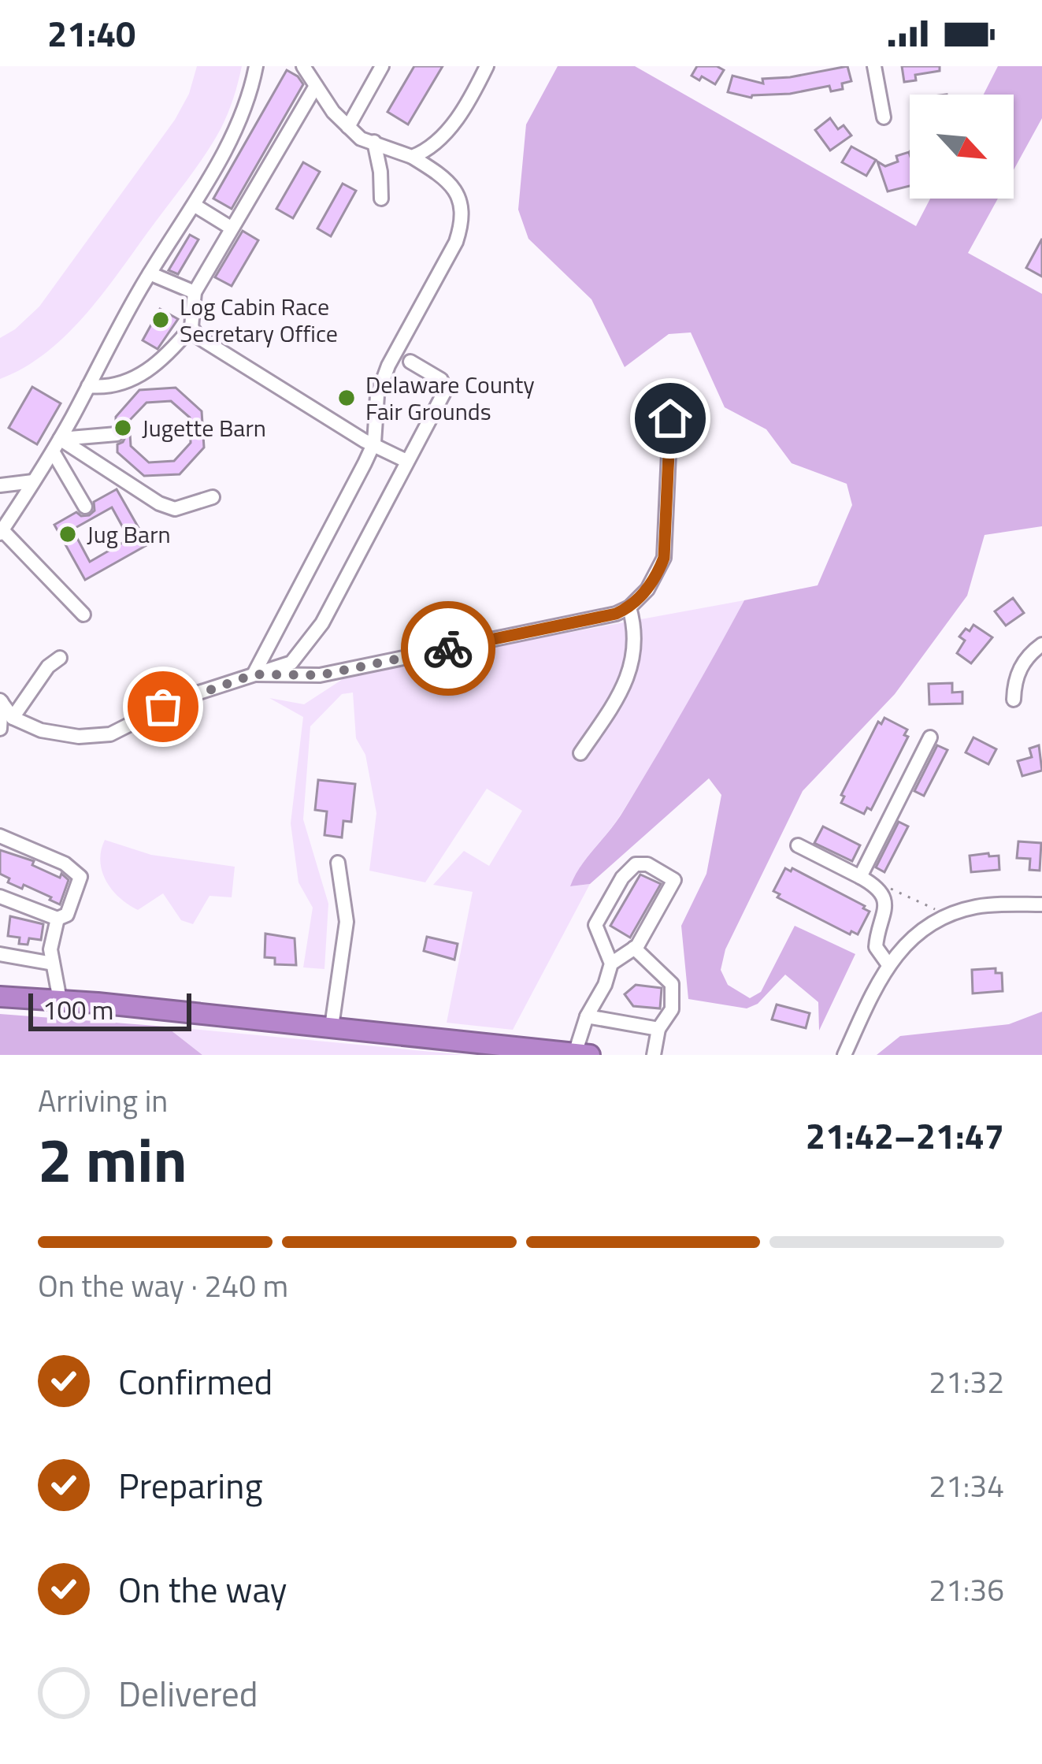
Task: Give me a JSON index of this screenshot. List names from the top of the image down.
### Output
{
  "places": [
    "Log Cabin Race Secretary Office",
    "Delaware County Fair Grounds",
    "Jugette Barn",
    "Jug Barn"
  ],
  "scale_bar": "100 m",
  "north": "bottom right",
  "page": {
    "status": "21:40",
    "scale": "100 m",
    "heading": ["2 min", "Arriving in", "21:42–21:47"],
    "bar": "On the way · 240 m",
    "list": [
      ["Confirmed", "21:32"],
      ["Preparing", "21:34"],
      ["On the way", "21:36"],
      "Delivered"
    ]
  }
}
